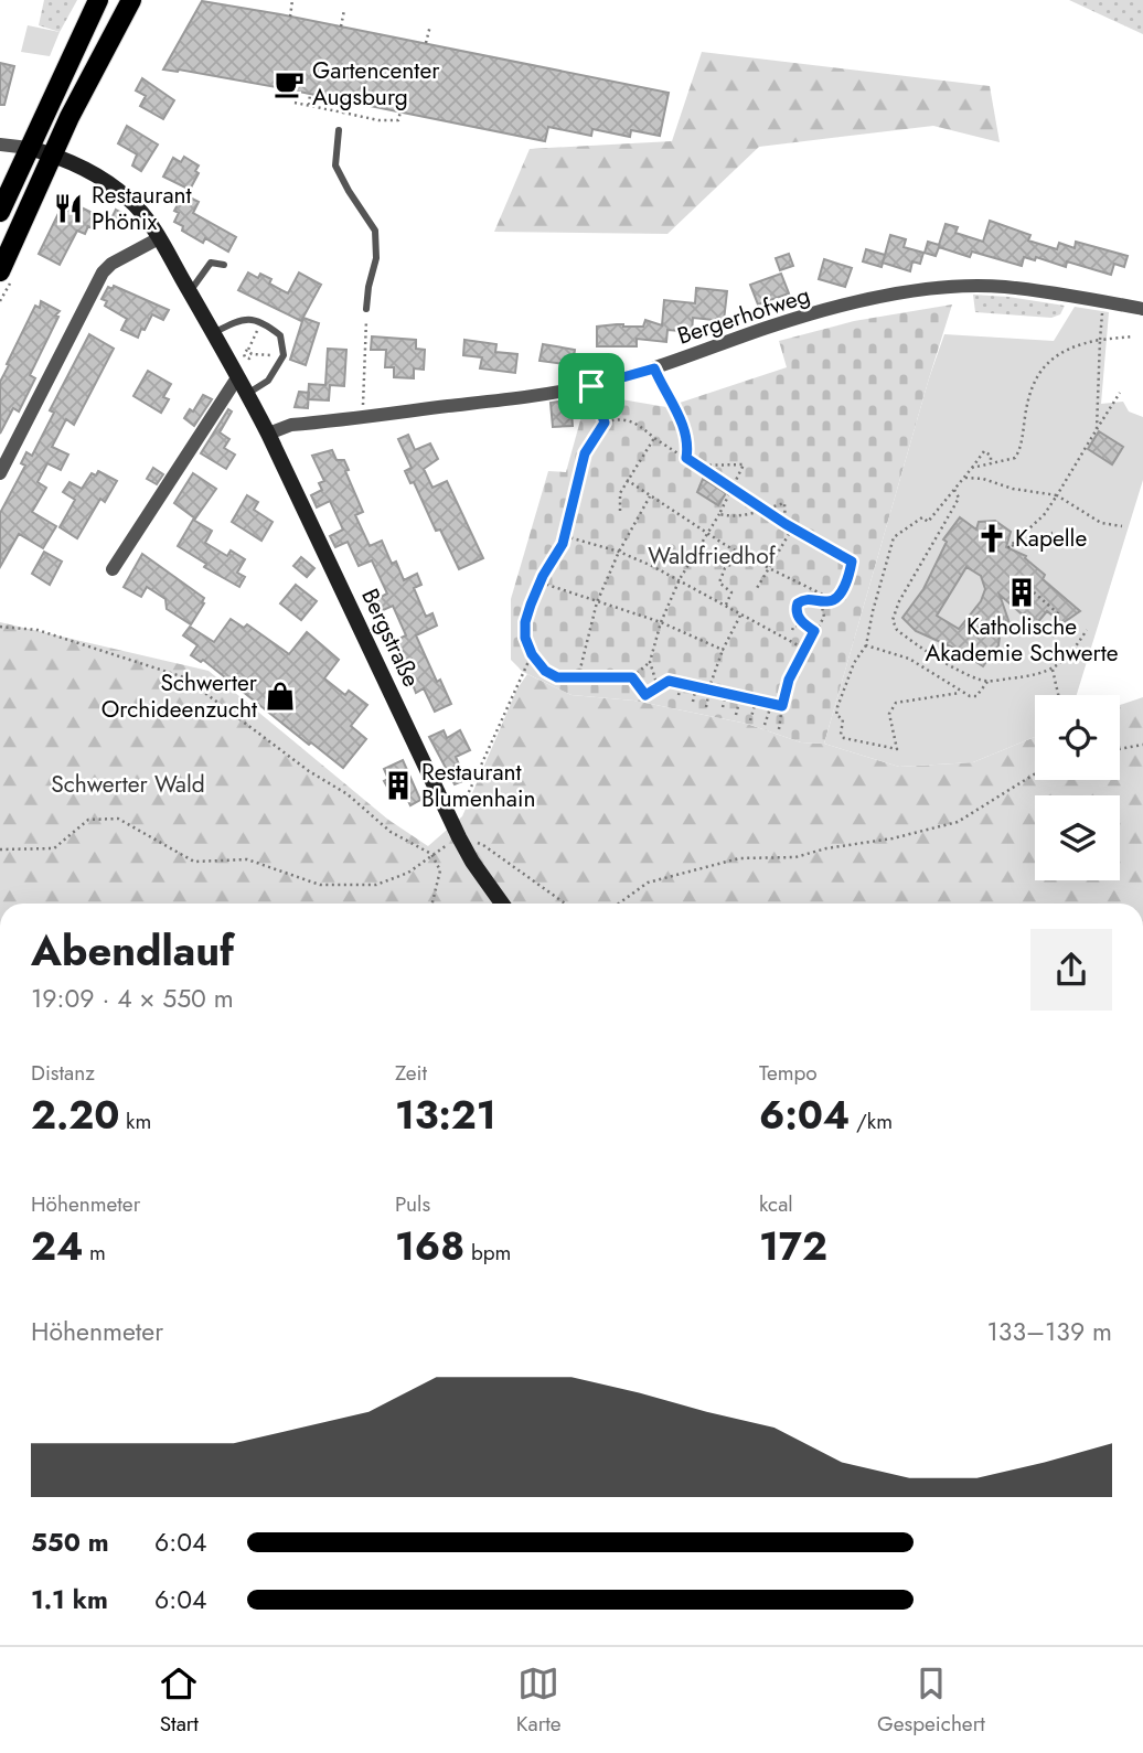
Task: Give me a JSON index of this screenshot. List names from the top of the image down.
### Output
{
  "streets": {
    "main road": ["Bergstraße"],
    "street": ["Bergerhofweg"]
  },
  "crossings": [
    ["Bergerhofweg", "Bergstraße"]
  ],
  "parks": ["Waldfriedhof", "Schwerter Wald"],
  "places": {
    "cafe": ["Gartencenter Augsburg"],
    "restaurant": ["Restaurant Phönix"],
    "church": ["Kapelle"],
    "building": ["Katholische Akademie Schwerte", "Restaurant Blumenhain"],
    "shop": ["Schwerter Orchideenzucht"]
  },
  "page": {
    "heading": ["Abendlauf", "19:09 · 4 × 550 m"],
    "stats": [
      ["Distanz", "2.20 km"],
      ["Zeit", "13:21"],
      ["Tempo", "6:04 /km"],
      ["Höhenmeter", "24 m"],
      ["Puls", "168 bpm"],
      ["kcal", "172"]
    ],
    "chart": ["Höhenmeter", "133–139 m"],
    "list": [
      {
        "name": "550 m",
        "note": "6:04"
      },
      {
        "name": "1.1 km",
        "note": "6:04"
      }
    ],
    "tabs": ["Start", "Karte", "Gespeichert"]
  }
}
